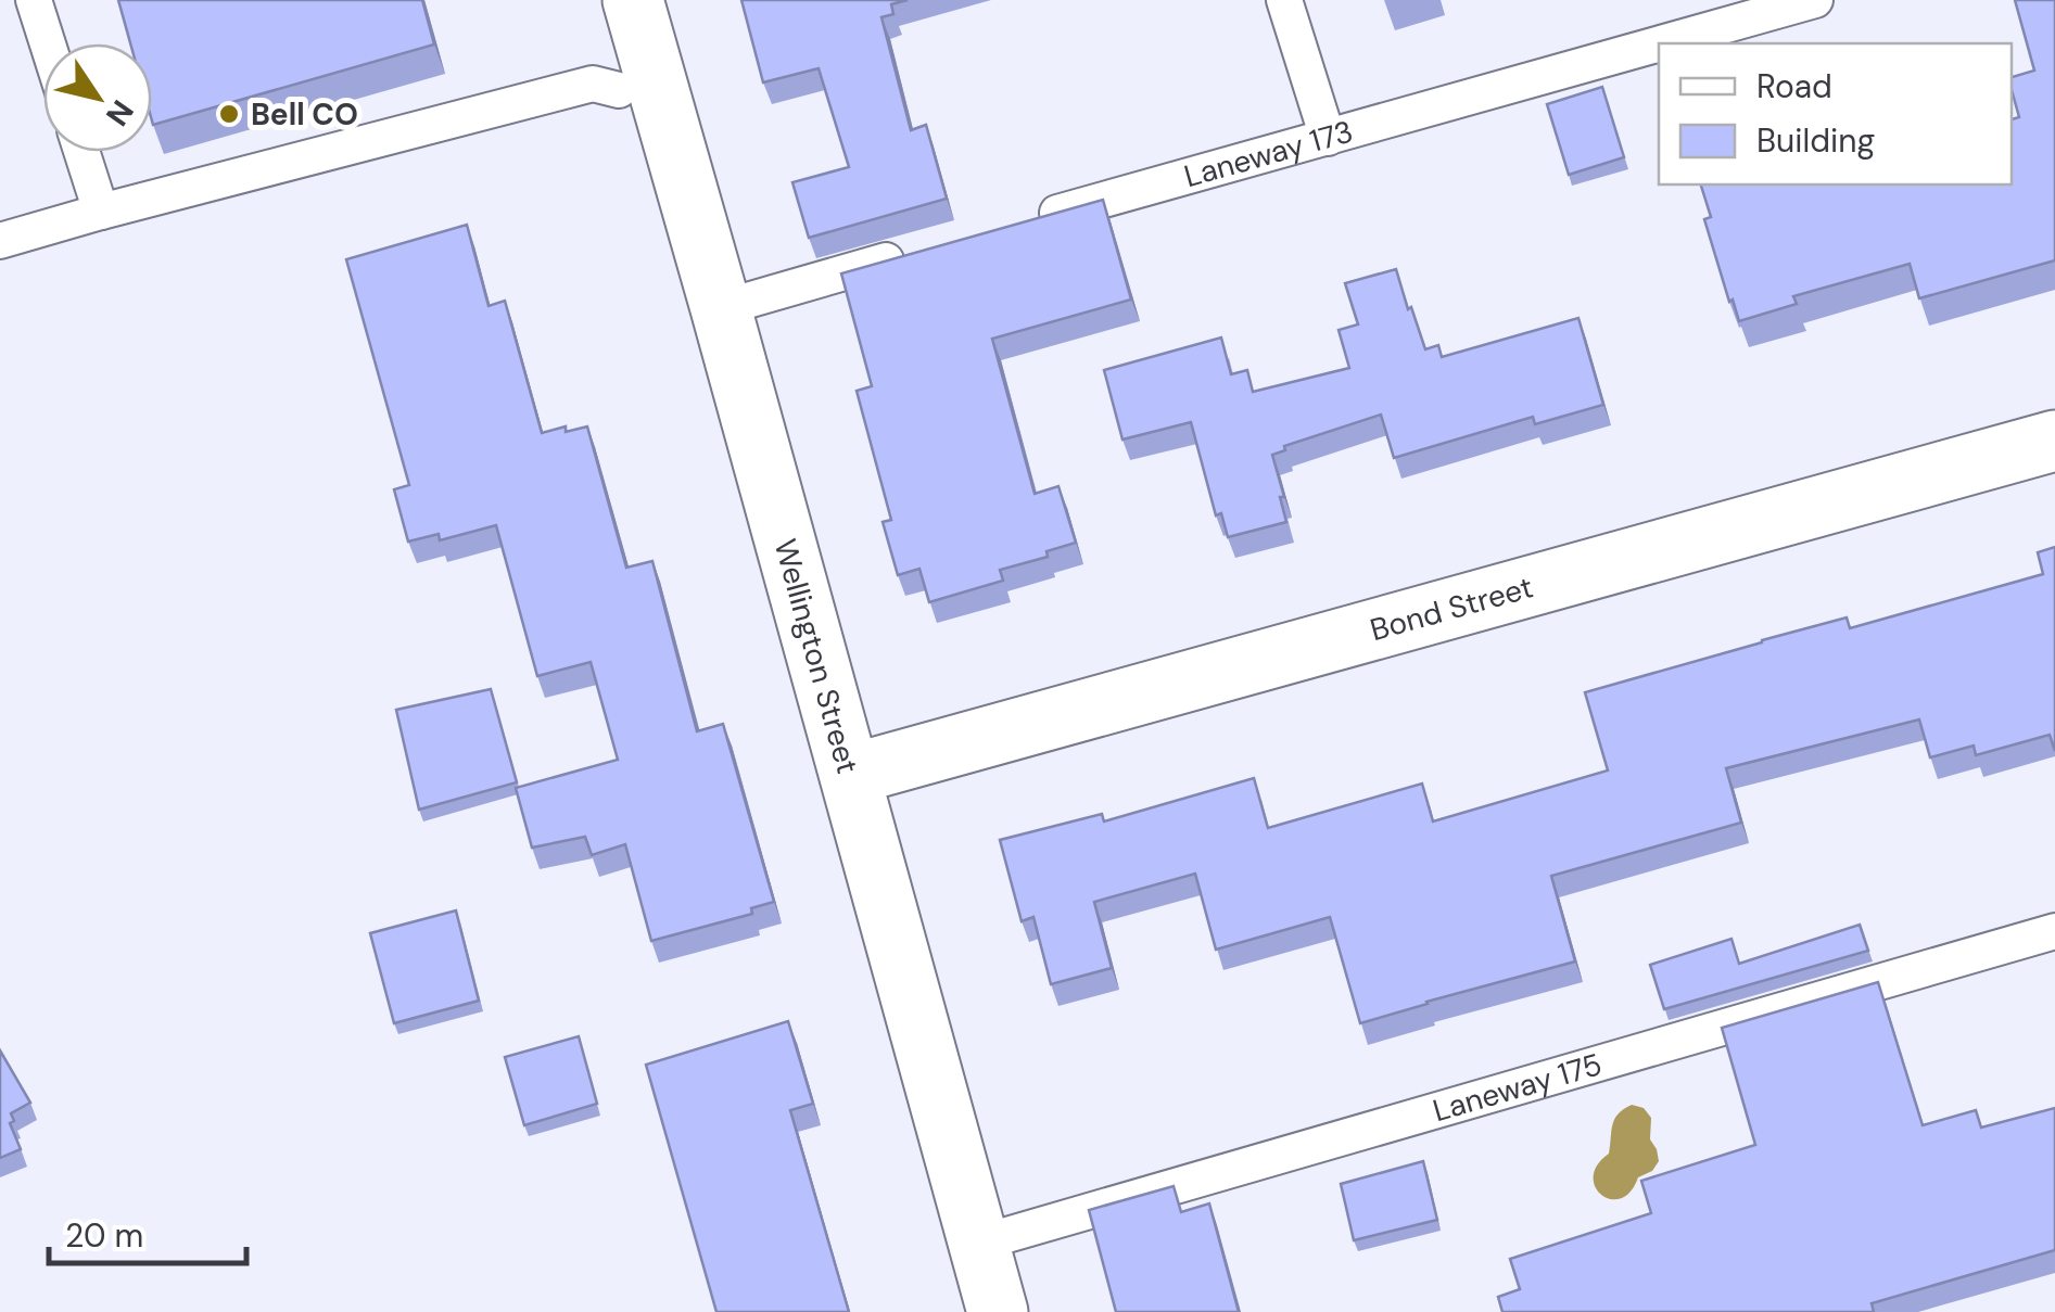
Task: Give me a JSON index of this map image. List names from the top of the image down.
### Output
{
  "streets": {
    "street": ["Bond Street", "Wellington Street"],
    "lane": ["Laneway 173", "Laneway 175"]
  },
  "crossings": [
    ["Bond Street", "Wellington Street"],
    ["Wellington Street", "Laneway 175"]
  ],
  "places": ["Bell CO"],
  "legend": ["Road", "Building"],
  "scale_bar": "20 m",
  "north": "bottom right"
}
